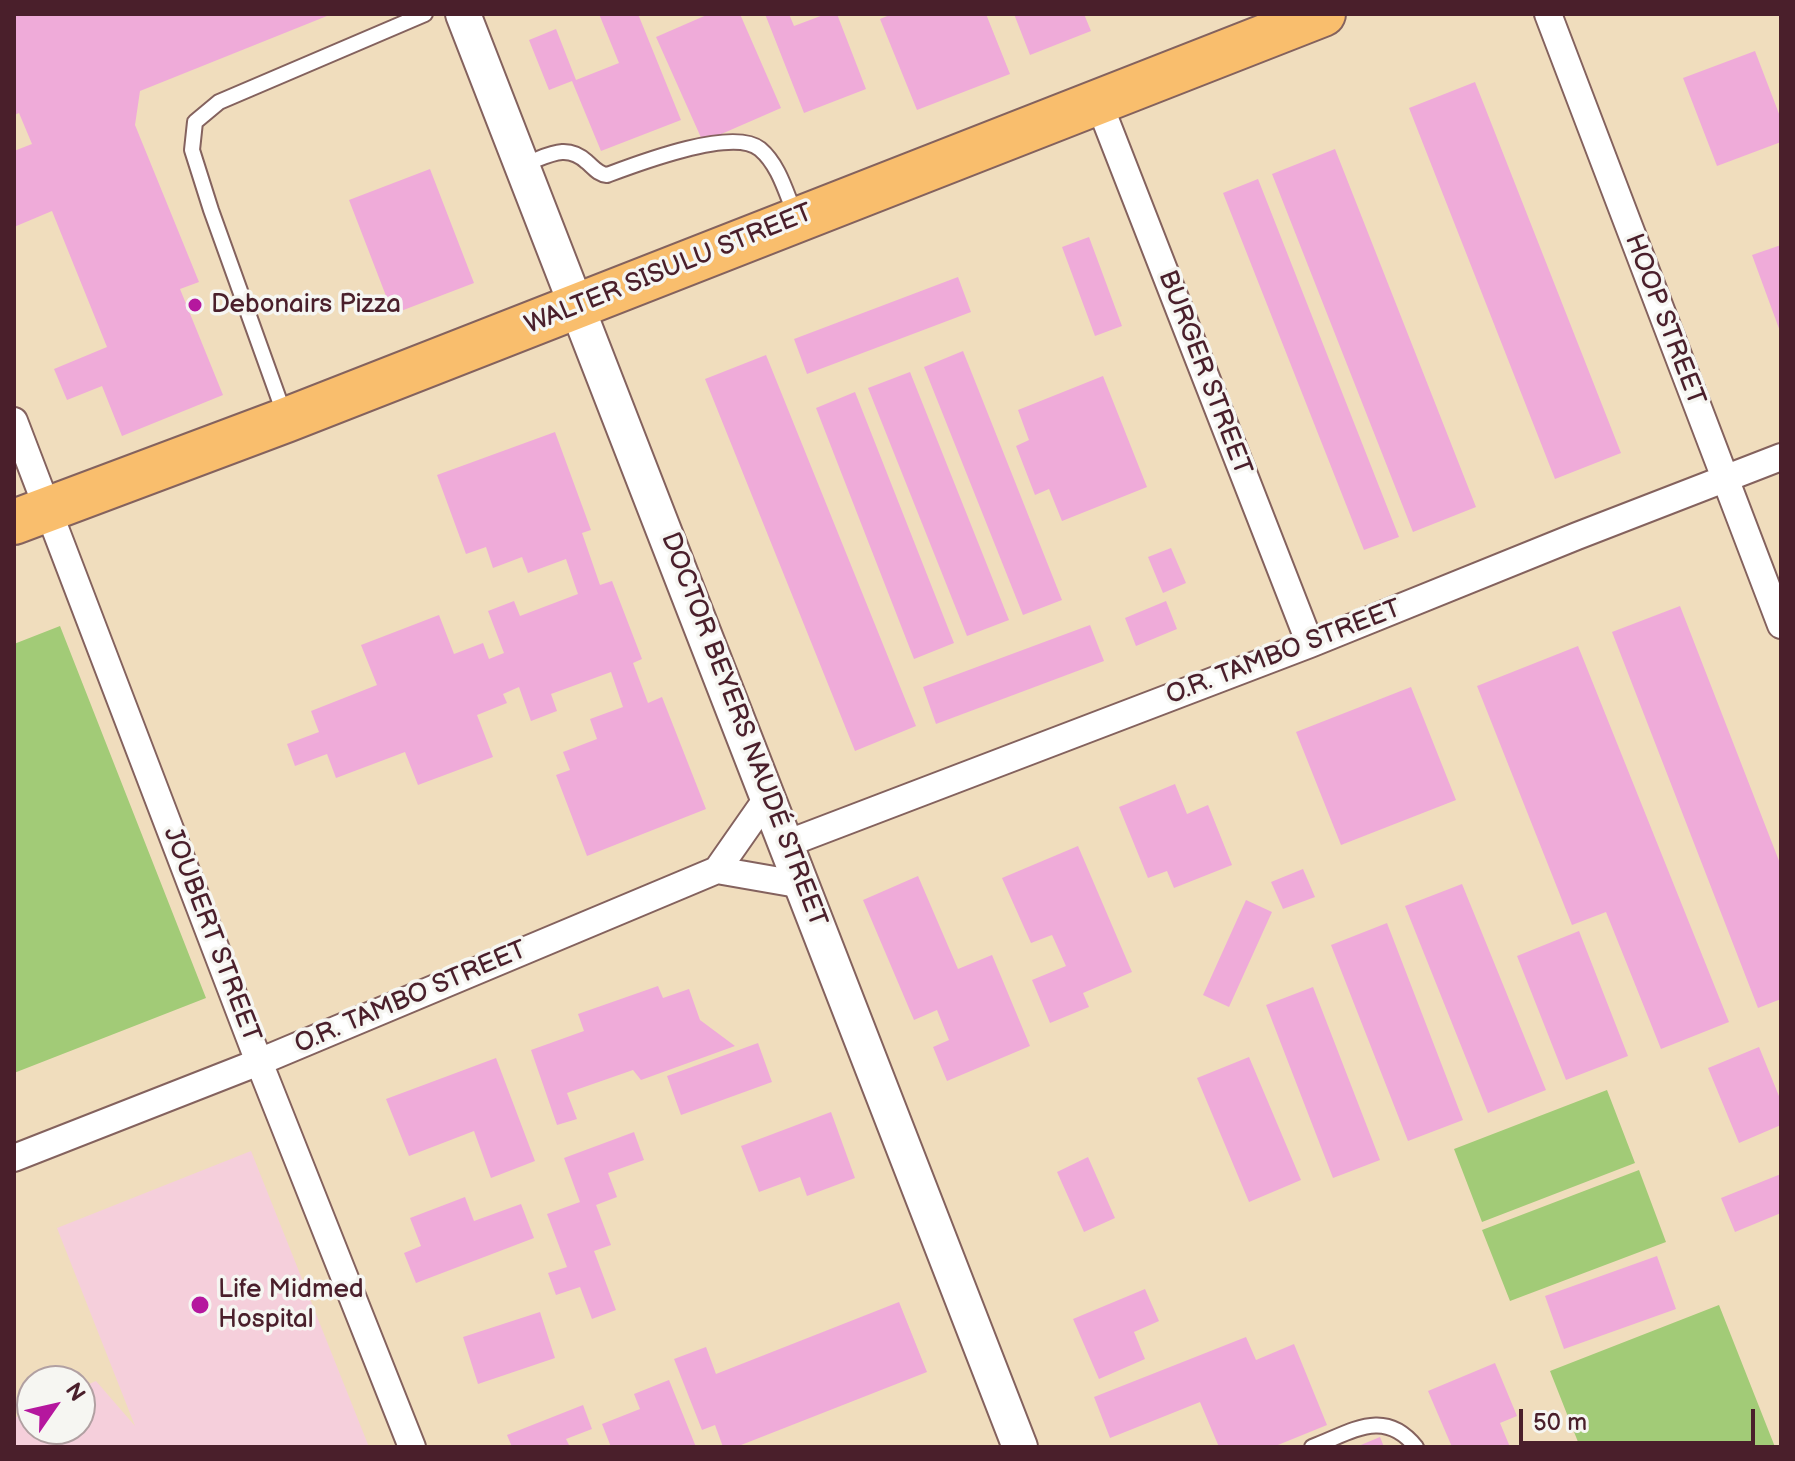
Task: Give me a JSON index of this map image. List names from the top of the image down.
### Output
{
  "streets": {
    "highway": ["WALTER SISULU STREET"],
    "street": [
      "HOOP STREET",
      "BURGER STREET",
      "O.R. TAMBO STREET",
      "DOCTOR BEYERS NAUDÉ STREET",
      "JOUBERT STREET"
    ]
  },
  "crossings": [
    ["WALTER SISULU STREET", "BURGER STREET"],
    ["WALTER SISULU STREET", "DOCTOR BEYERS NAUDÉ STREET"],
    ["WALTER SISULU STREET", "JOUBERT STREET"],
    ["HOOP STREET", "O.R. TAMBO STREET"],
    ["BURGER STREET", "O.R. TAMBO STREET"],
    ["O.R. TAMBO STREET", "DOCTOR BEYERS NAUDÉ STREET"],
    ["O.R. TAMBO STREET", "JOUBERT STREET"]
  ],
  "places": ["Debonairs Pizza", "Life Midmed Hospital"],
  "scale_bar": "50 m",
  "north": "top right"
}
